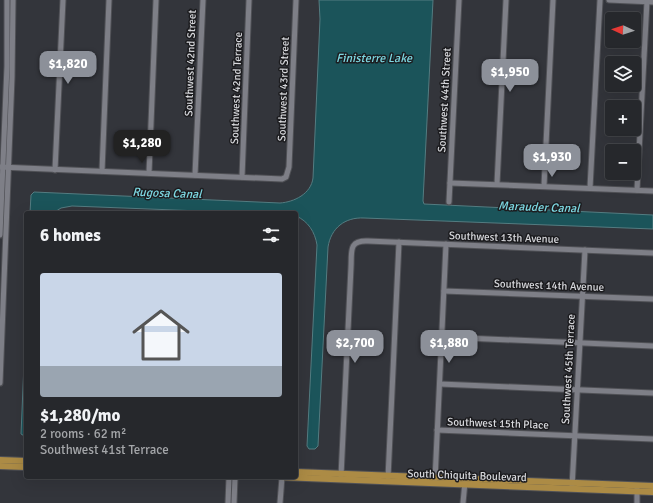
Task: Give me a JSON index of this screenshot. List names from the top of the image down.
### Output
{
  "streets": {
    "main road": ["South Chiquita Boulevard"],
    "street": [
      "Southwest 42nd Street",
      "Southwest 42nd Terrace",
      "Southwest 43rd Street",
      "Southwest 44th Street",
      "Southwest 13th Avenue",
      "Southwest 14th Avenue",
      "Southwest 45th Terrace",
      "Southwest 15th Place"
    ]
  },
  "crossings": [
    ["Southwest 42nd Terrace", "Southwest 43rd Street"],
    ["Southwest 13th Avenue", "Southwest 45th Terrace"],
    ["Southwest 13th Avenue", "South Chiquita Boulevard"],
    ["Southwest 14th Avenue", "Southwest 45th Terrace"],
    ["Southwest 45th Terrace", "Southwest 15th Place"],
    ["Southwest 45th Terrace", "South Chiquita Boulevard"]
  ],
  "water": ["Finisterre Lake", "Rugosa Canal", "Marauder Canal"],
  "north": "left",
  "page": {
    "map_buttons": ["+", "−"],
    "price": [
      "$1,820",
      "$1,950",
      "$1,280",
      "$1,930",
      "$2,700",
      "$1,880"
    ],
    "heading": "6 homes",
    "list": [
      {
        "name": "$1,280/mo",
        "note": "2 rooms · 62 m² · Southwest 41st Terrace"
      }
    ]
  }
}
